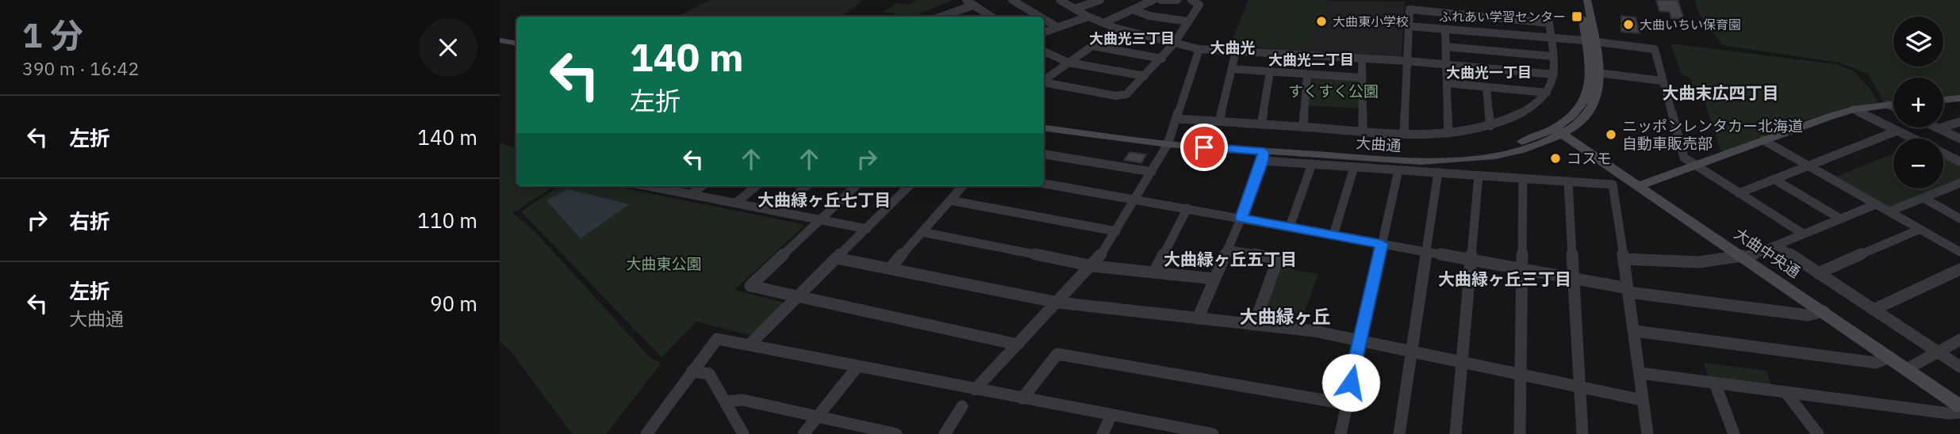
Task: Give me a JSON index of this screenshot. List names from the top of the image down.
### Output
{
  "streets": {
    "street": ["大曲通", "大曲中央通"]
  },
  "crossings": [
    ["大曲通", "大曲中央通"]
  ],
  "districts": [
    "大曲光三丁目",
    "大曲光",
    "大曲光二丁目",
    "大曲光一丁目",
    "大曲末広四丁目",
    "大曲緑ヶ丘七丁目",
    "大曲緑ヶ丘五丁目",
    "大曲緑ヶ丘三丁目",
    "大曲緑ヶ丘"
  ],
  "parks": ["すくすく公園", "大曲東公園"],
  "places": {
    "transit": ["ふれあい学習センター"],
    "other": [
      "大曲東小学校",
      "大曲いちい保育園",
      "ニッポンレンタカー北海道 自動車販売部",
      "コスモ"
    ]
  },
  "page": {
    "heading": ["1 分", "390 m · 16:42"],
    "map_buttons": ["+", "−"],
    "turn": ["140 m", "左折"],
    "list": [
      {
        "name": "左折",
        "value": "140 m"
      },
      {
        "name": "右折",
        "value": "110 m"
      },
      {
        "name": "左折",
        "note": "大曲通",
        "value": "90 m"
      }
    ]
  }
}
